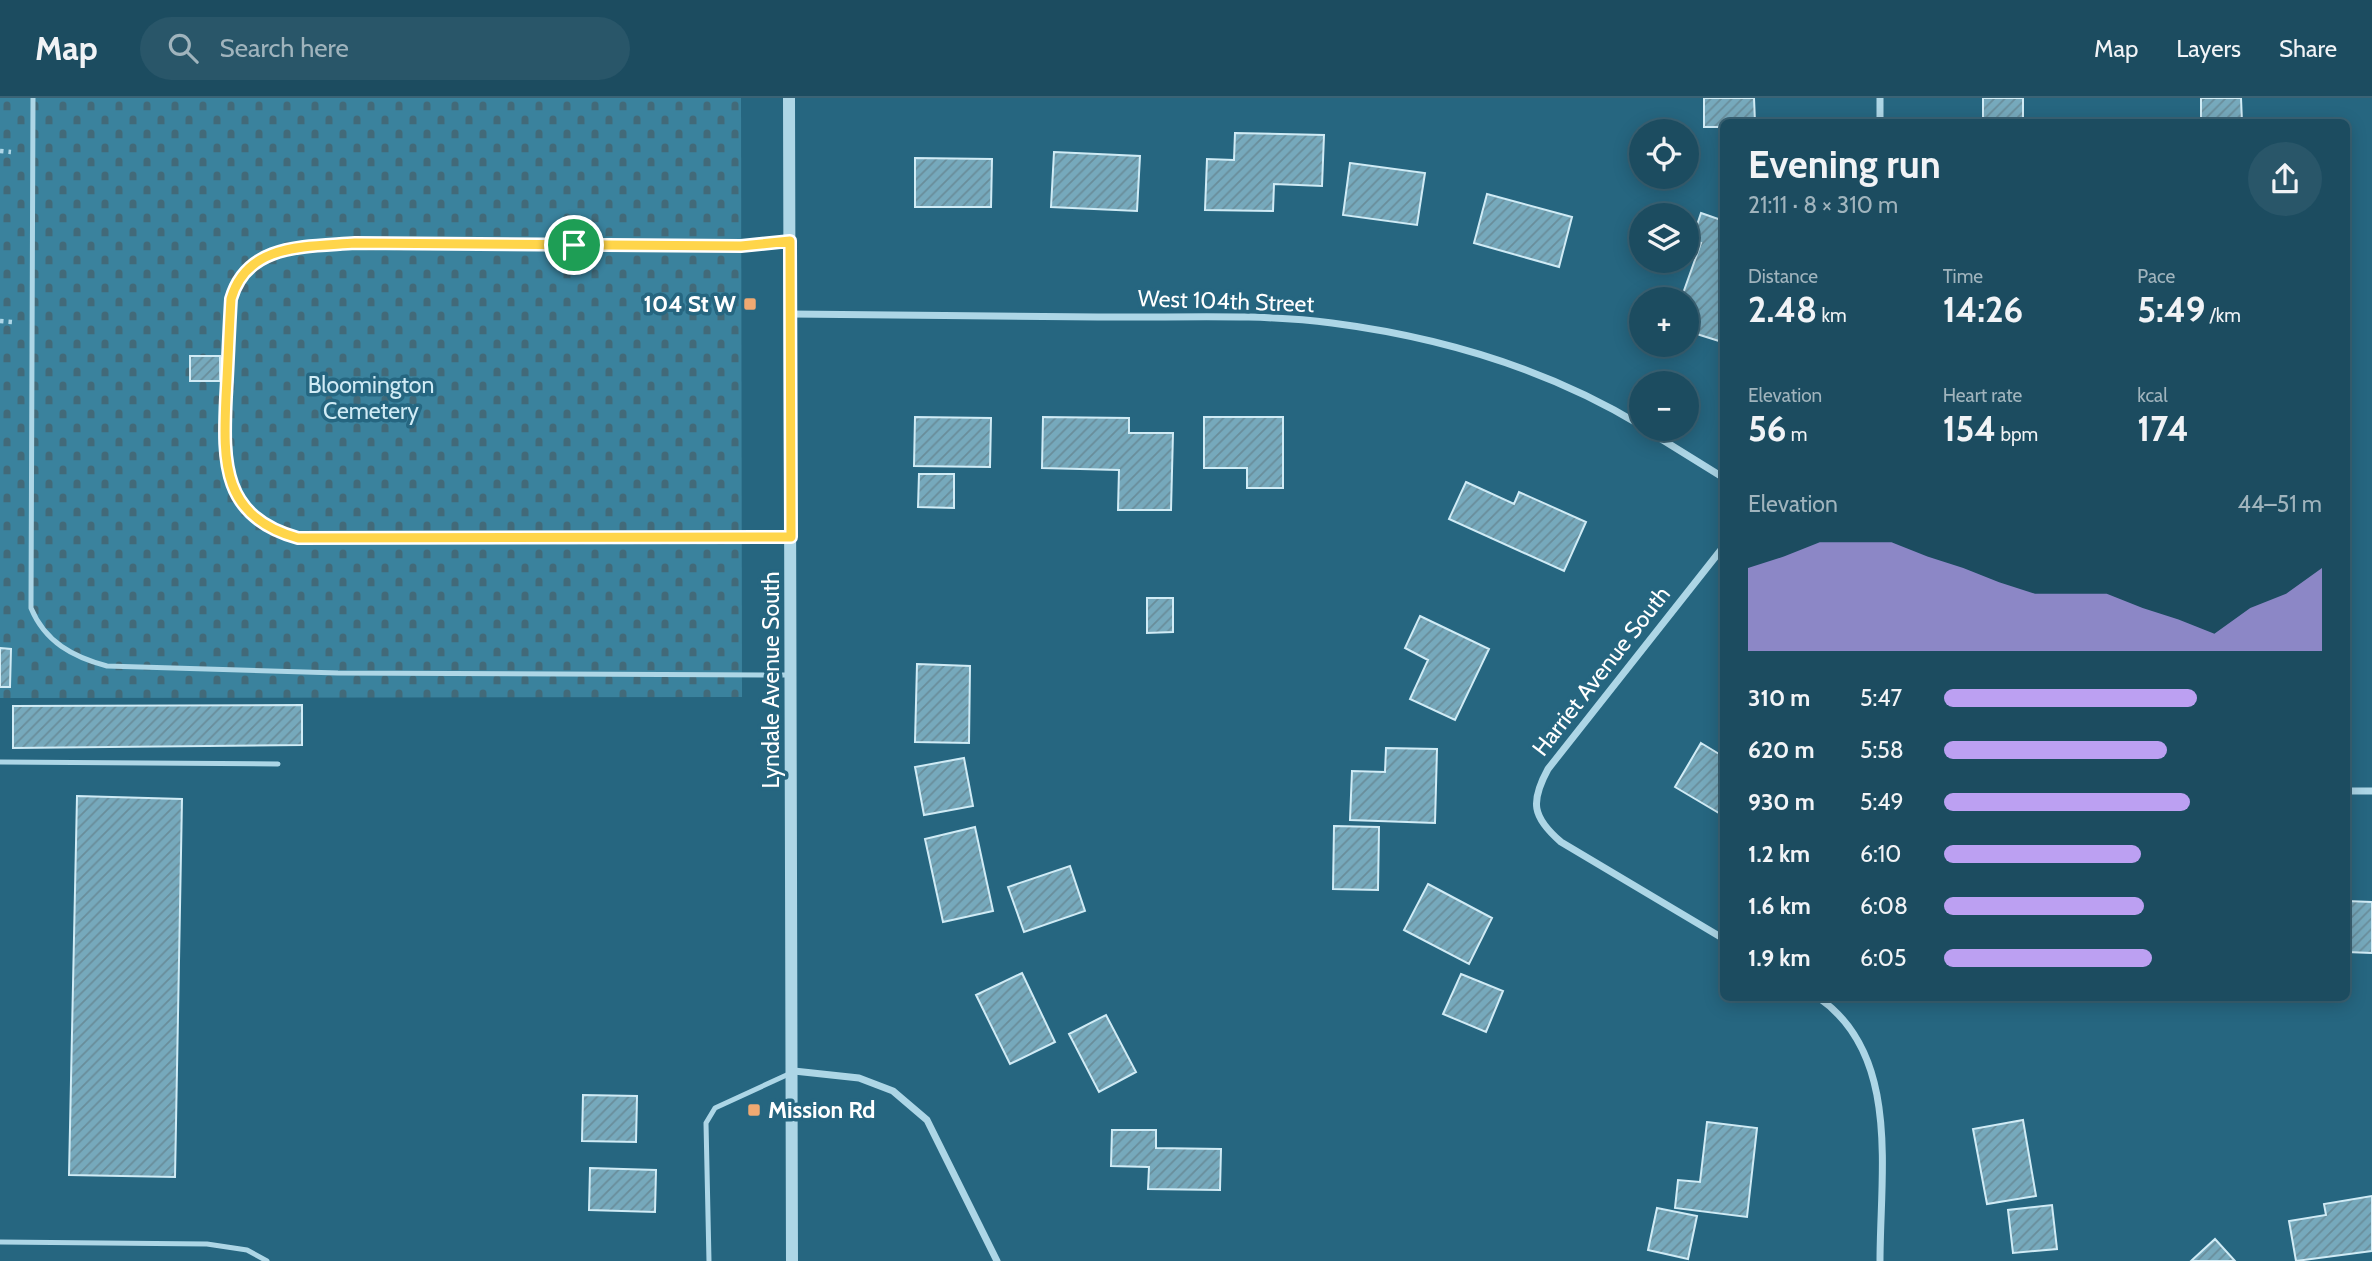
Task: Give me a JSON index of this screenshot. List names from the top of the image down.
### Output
{
  "streets": {
    "street": ["West 104th Street", "Harriet Avenue South", "Lyndale Avenue South"]
  },
  "crossings": [
    ["West 104th Street", "Lyndale Avenue South"]
  ],
  "parks": ["Bloomington Cemetery"],
  "places": {
    "transit": ["104 St W", "Mission Rd"]
  },
  "page": {
    "header": "Map",
    "search": "Search here",
    "nav": ["Map", "Layers", "Share"],
    "map_buttons": ["+", "−"],
    "heading": ["Evening run", "21:11 · 8 × 310 m"],
    "stats": [
      ["Distance", "2.48 km"],
      ["Time", "14:26"],
      ["Pace", "5:49 /km"],
      ["Elevation", "56 m"],
      ["Heart rate", "154 bpm"],
      ["kcal", "174"]
    ],
    "chart": ["Elevation", "44–51 m"],
    "list": [
      {
        "name": "310 m",
        "note": "5:47"
      },
      {
        "name": "620 m",
        "note": "5:58"
      },
      {
        "name": "930 m",
        "note": "5:49"
      },
      {
        "name": "1.2 km",
        "note": "6:10"
      },
      {
        "name": "1.6 km",
        "note": "6:08"
      },
      {
        "name": "1.9 km",
        "note": "6:05"
      }
    ]
  }
}
